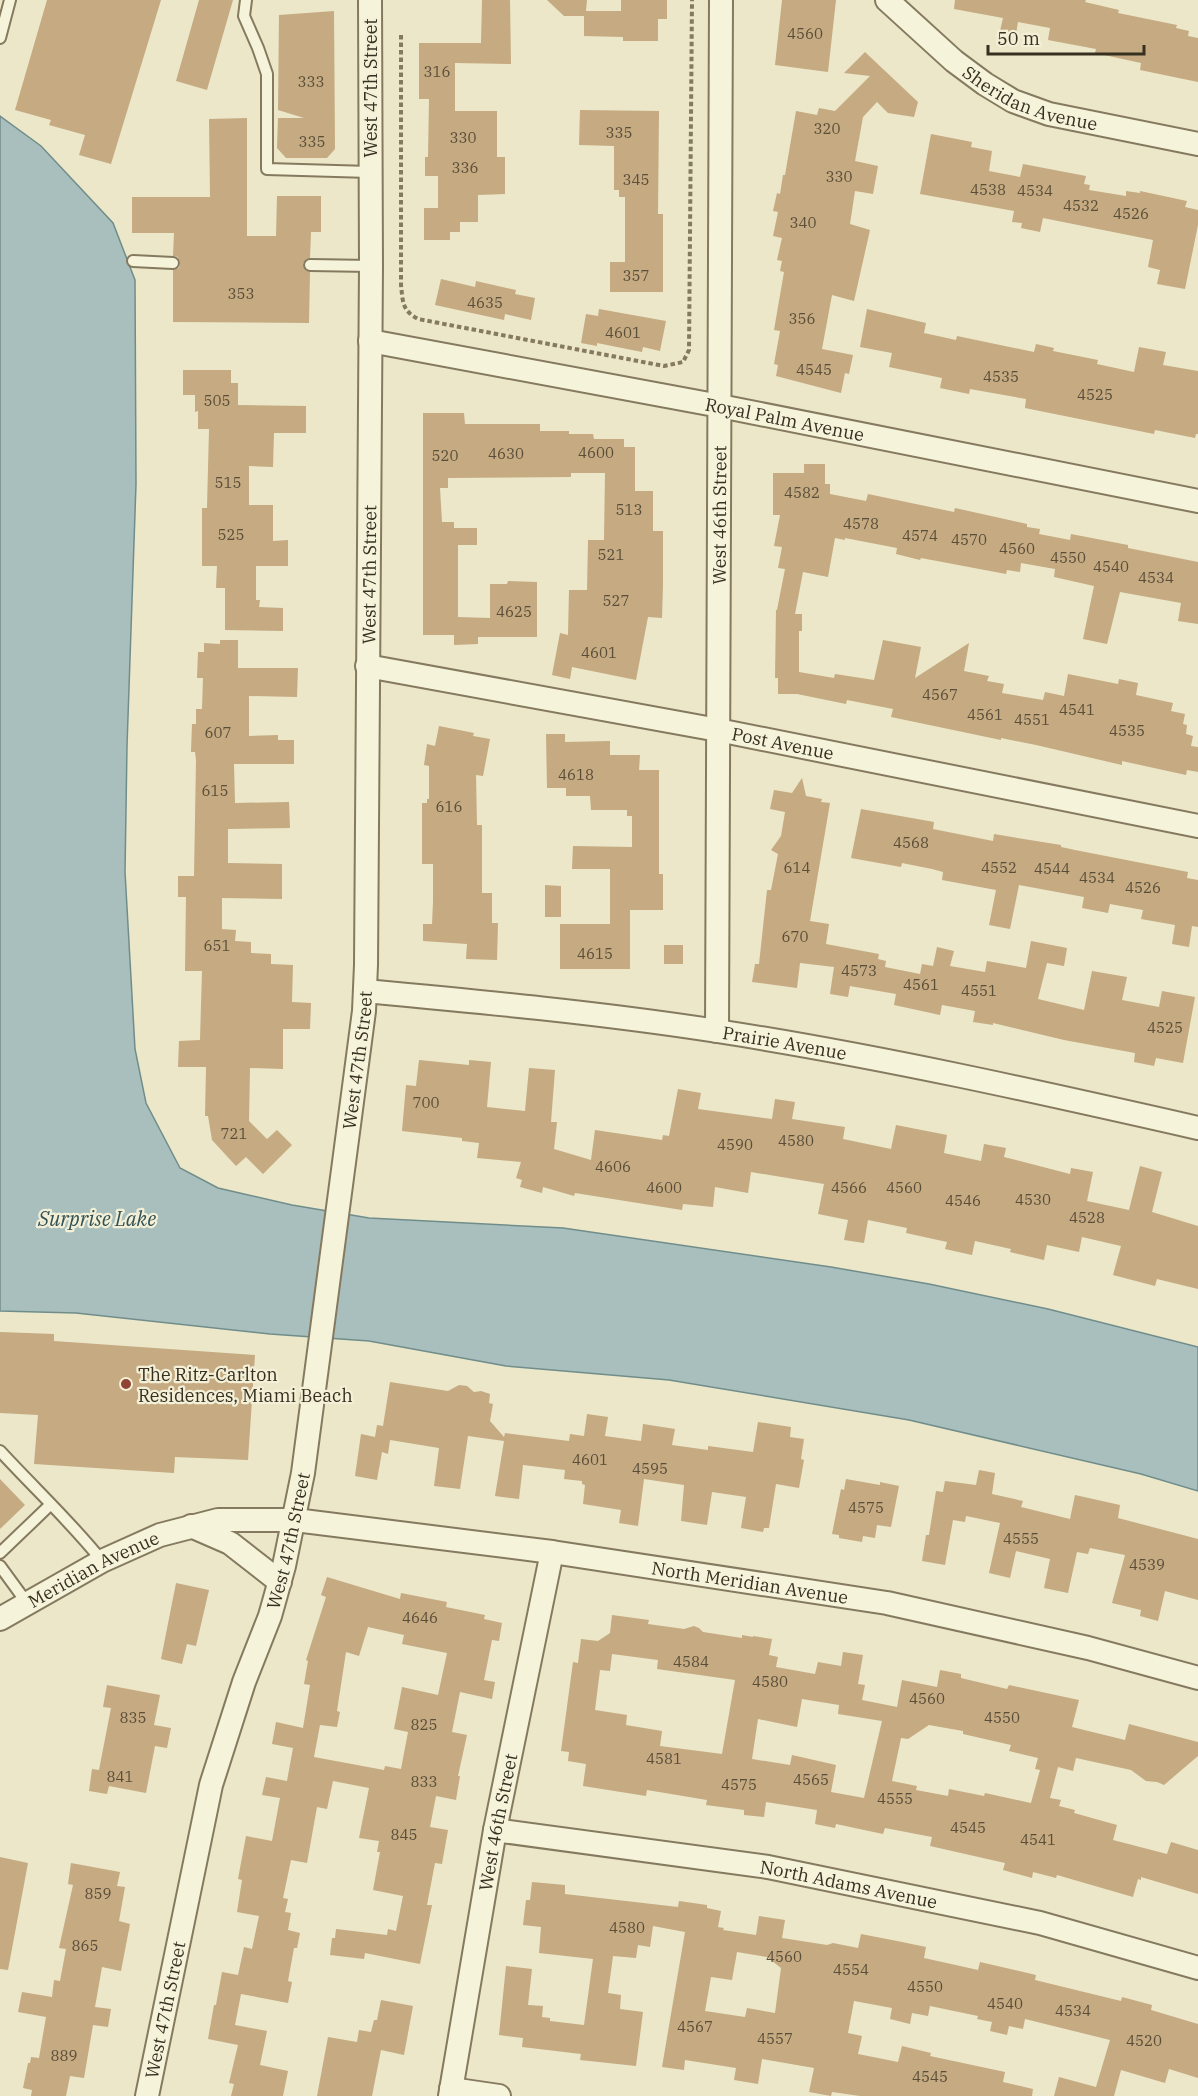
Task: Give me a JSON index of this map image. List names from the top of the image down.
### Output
{
  "streets": {
    "street": [
      "West 47th Street",
      "Sheridan Avenue",
      "Royal Palm Avenue",
      "West 46th Street",
      "Post Avenue",
      "Prairie Avenue",
      "Meridian Avenue",
      "North Meridian Avenue",
      "North Adams Avenue"
    ]
  },
  "crossings": [
    ["West 47th Street", "Royal Palm Avenue"],
    ["West 47th Street", "Post Avenue"],
    ["West 47th Street", "Prairie Avenue"],
    ["West 47th Street", "Meridian Avenue"],
    ["West 47th Street", "North Meridian Avenue"],
    ["Royal Palm Avenue", "West 46th Street"],
    ["West 46th Street", "Post Avenue"],
    ["West 46th Street", "Prairie Avenue"],
    ["West 46th Street", "North Meridian Avenue"],
    ["West 46th Street", "North Adams Avenue"],
    ["Meridian Avenue", "North Meridian Avenue"]
  ],
  "water": ["Surprise Lake"],
  "places": ["The Ritz-Carlton Residences, Miami Beach"],
  "house_numbers": [
    "4560",
    "316",
    "333",
    "320",
    "335",
    "330",
    "335",
    "336",
    "330",
    "345",
    "4538",
    "4534",
    "4532",
    "4526",
    "340",
    "357",
    "353",
    "4635",
    "356",
    "4601",
    "4545",
    "4535",
    "4525",
    "505",
    "4600",
    "4630",
    "520",
    "515",
    "4582",
    "513",
    "4578",
    "525",
    "4574",
    "4570",
    "4560",
    "521",
    "4550",
    "4540",
    "4534",
    "527",
    "4625",
    "4601",
    "4567",
    "4541",
    "4561",
    "4551",
    "4535",
    "607",
    "4618",
    "615",
    "616",
    "4568",
    "614",
    "4552",
    "4544",
    "4534",
    "4526",
    "670",
    "651",
    "4615",
    "4573",
    "4561",
    "4551",
    "4525",
    "700",
    "721",
    "4580",
    "4590",
    "4606",
    "4600",
    "4566",
    "4560",
    "4530",
    "4546",
    "4528",
    "4601",
    "4595",
    "4575",
    "4555",
    "4539",
    "4646",
    "4584",
    "4580",
    "4560",
    "835",
    "4550",
    "825",
    "4581",
    "841",
    "4565",
    "833",
    "4575",
    "4555",
    "4545",
    "845",
    "4541",
    "859",
    "4580",
    "865",
    "4560",
    "4554",
    "4550",
    "4540",
    "4534",
    "4567",
    "4557",
    "4520",
    "889",
    "4545"
  ],
  "scale_bar": "50 m"
}
